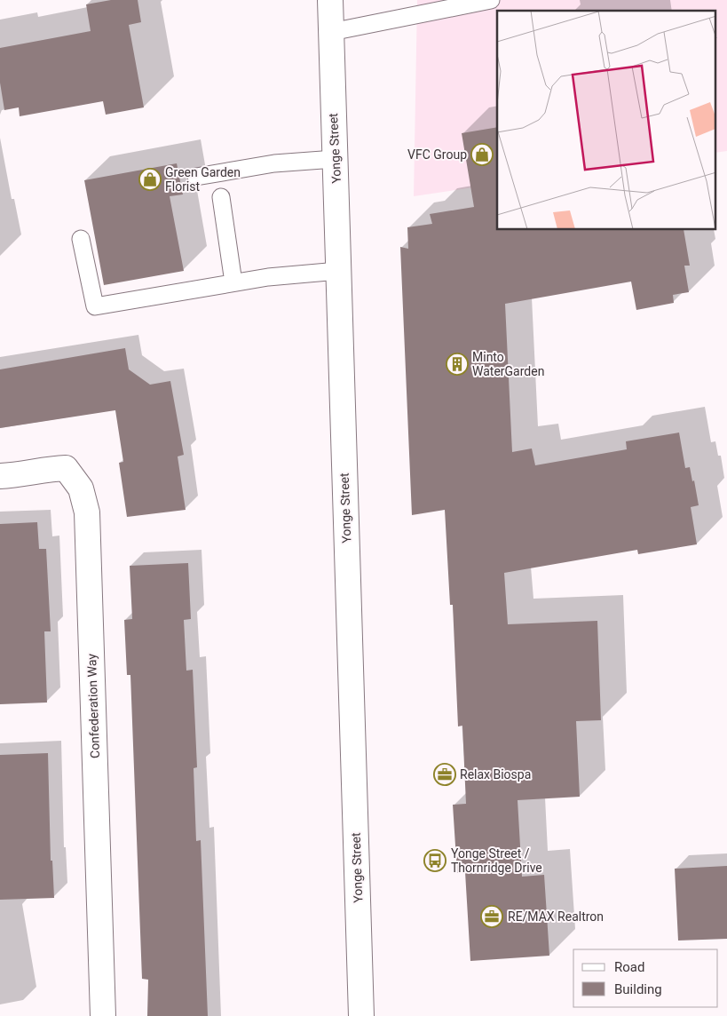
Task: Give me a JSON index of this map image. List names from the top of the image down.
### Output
{
  "streets": {
    "main road": ["Yonge Street", "Confederation Way"]
  },
  "places": {
    "shop": ["VFC Group", "Green Garden Florist"],
    "building": ["Minto WaterGarden"],
    "office": ["Relax Biospa", "RE/MAX Realtron"],
    "bus stop": ["Yonge Street / Thornridge Drive"]
  },
  "legend": ["Road", "Building"]
}
